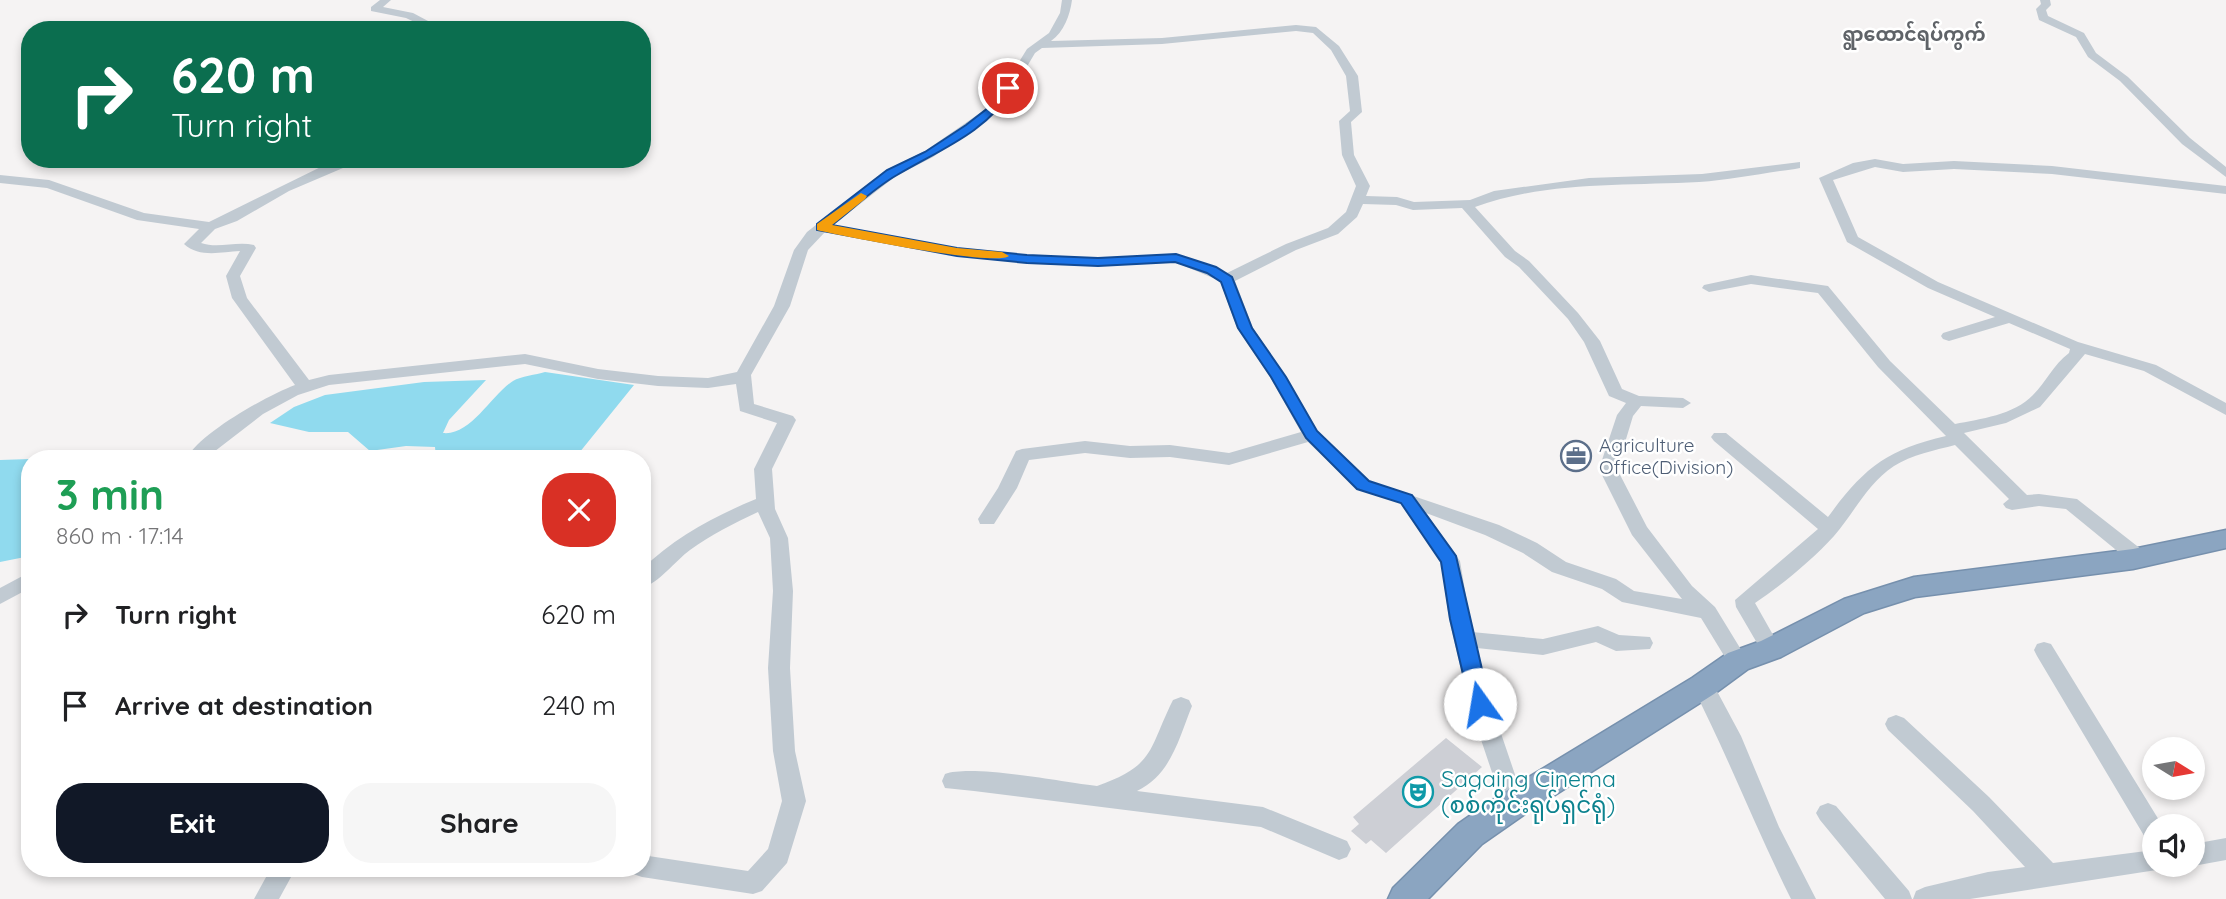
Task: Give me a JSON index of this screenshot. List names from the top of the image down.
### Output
{
  "districts": ["ရွာထောင်ရပ်ကွက်"],
  "places": {
    "office": ["Agriculture Office(Division)"],
    "theatre": ["Sagaing Cinema (စစ်ကိုင်းရုပ်ရှင်ရုံ)"]
  },
  "north": "right",
  "page": {
    "turn": ["620 m", "Turn right"],
    "heading": ["3 min", "860 m · 17:14"],
    "list": [
      {
        "name": "Turn right",
        "value": "620 m"
      },
      {
        "name": "Arrive at destination",
        "value": "240 m"
      }
    ],
    "buttons": ["Exit", "Share"]
  }
}
